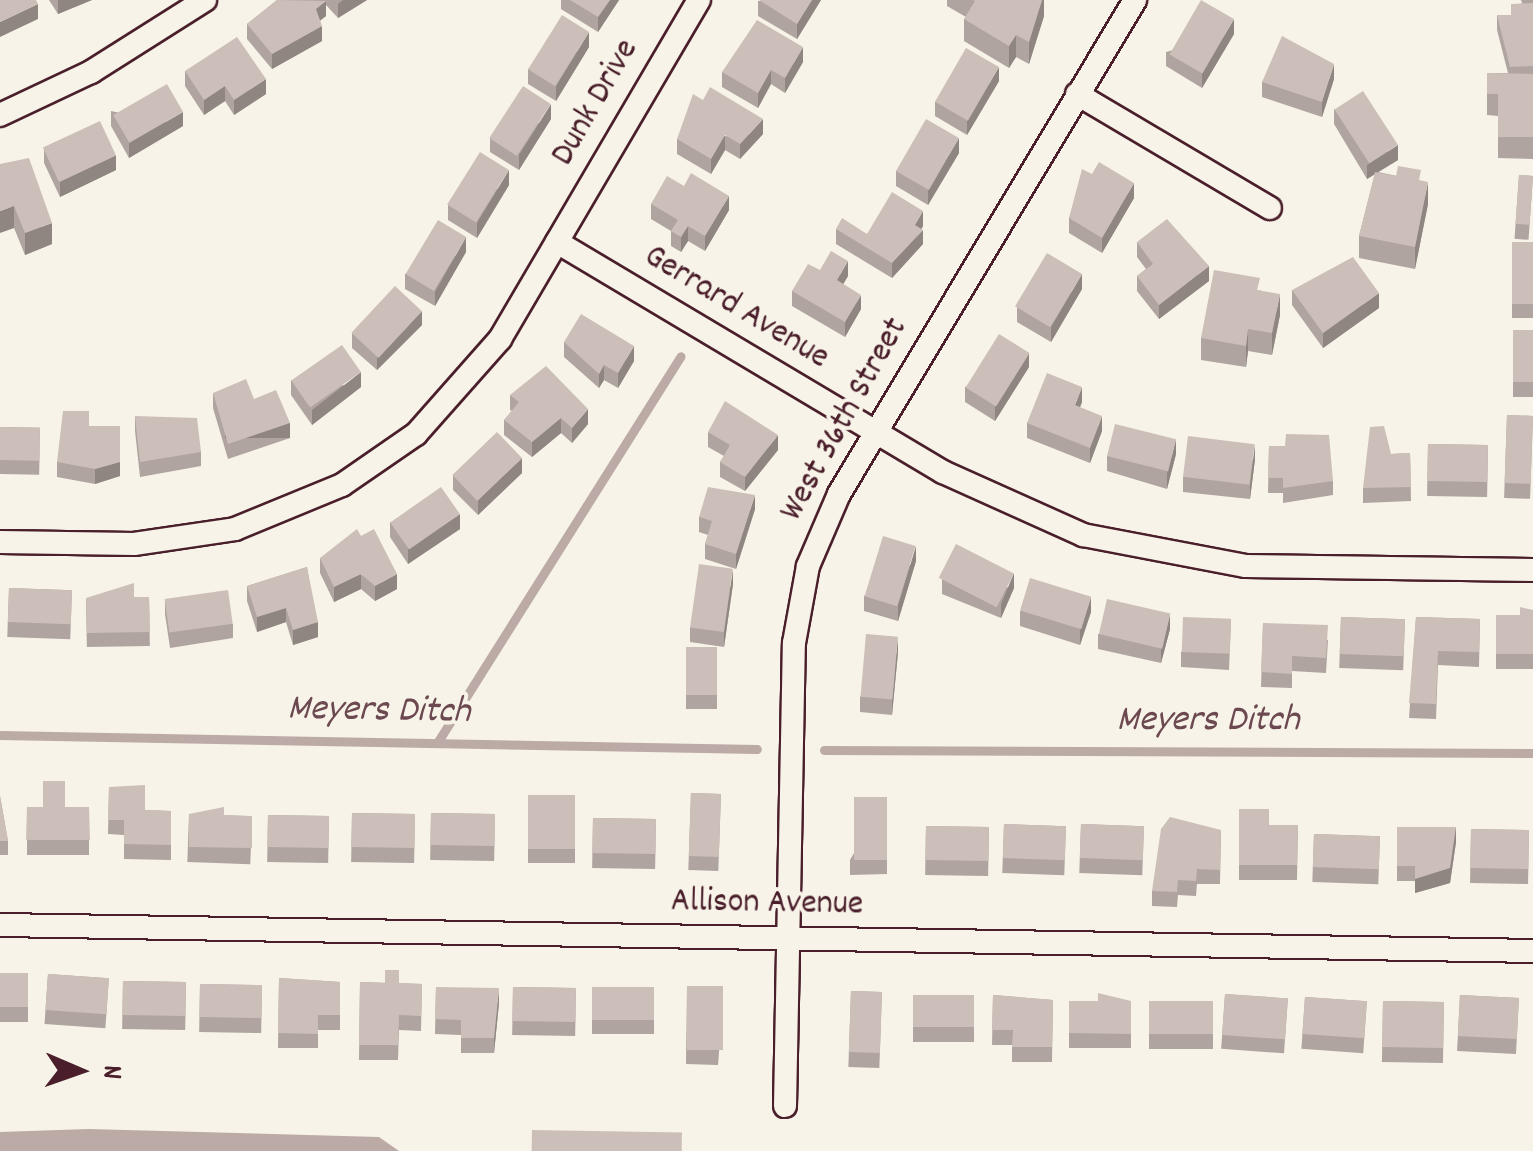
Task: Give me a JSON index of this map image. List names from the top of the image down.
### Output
{
  "streets": {
    "street": [
      "Dunk Drive",
      "Gerrard Avenue",
      "West 36th Street",
      "Allison Avenue"
    ]
  },
  "crossings": [
    ["Dunk Drive", "Gerrard Avenue"],
    ["Gerrard Avenue", "West 36th Street"],
    ["West 36th Street", "Allison Avenue"]
  ],
  "water": ["Meyers Ditch"],
  "north": "right"
}
